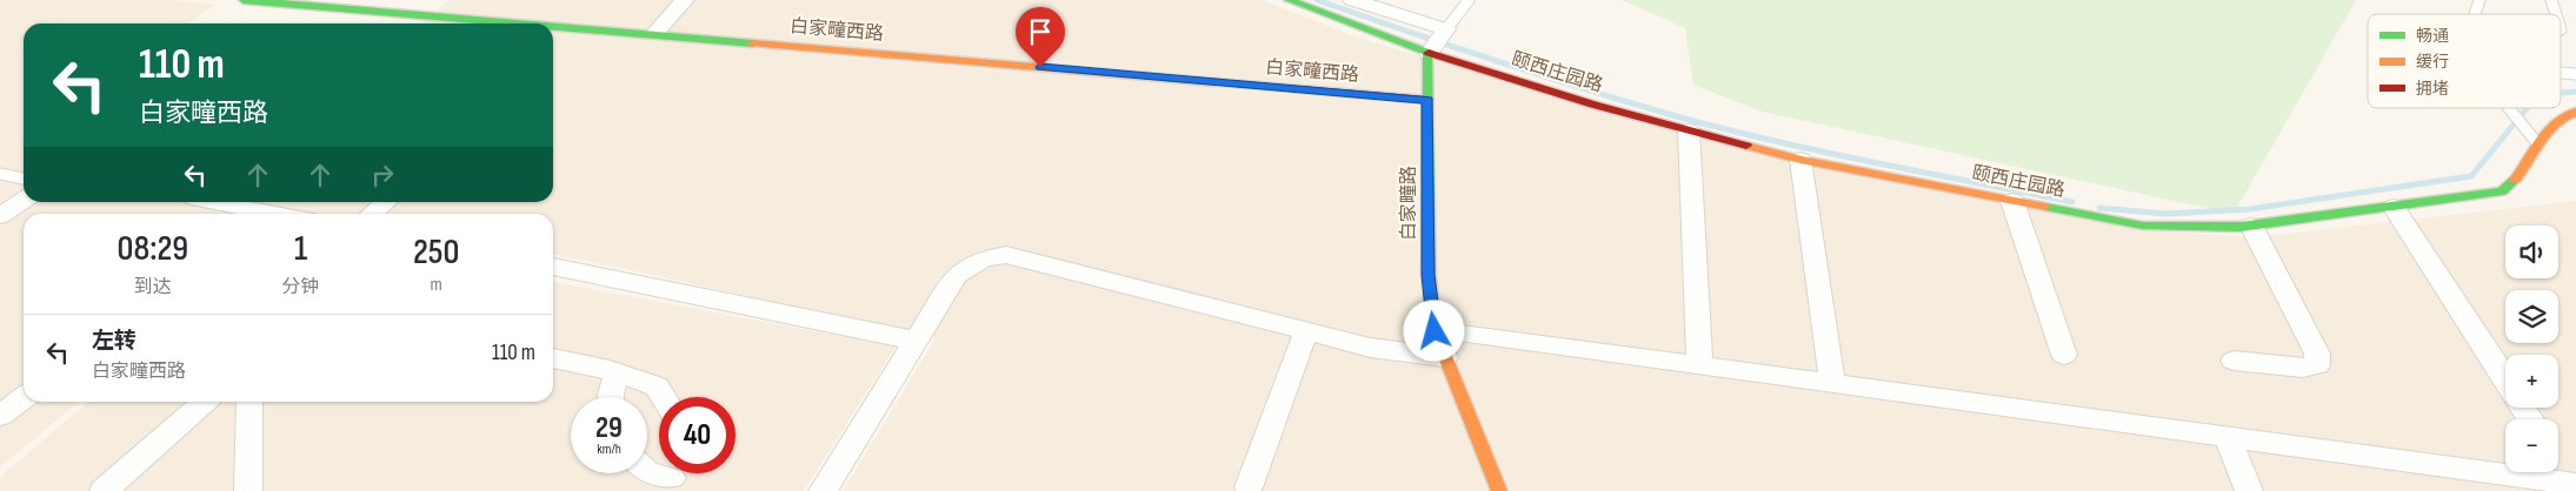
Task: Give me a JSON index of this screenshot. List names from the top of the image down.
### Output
{
  "streets": {
    "street": ["白家疃西路", "颐西庄园路", "白家疃路"]
  },
  "crossings": [
    ["白家疃西路", "白家疃路"],
    ["颐西庄园路", "白家疃路"]
  ],
  "legend": ["畅通", "缓行", "拥堵"],
  "page": {
    "turn": ["110 m", "白家疃西路"],
    "eta": [
      "08:29",
      "到达",
      "1",
      "分钟",
      "250",
      "m"
    ],
    "map_buttons": ["+", "−"],
    "list": [
      {
        "name": "左转",
        "note": "白家疃西路",
        "value": "110 m"
      }
    ],
    "speed": "29 km/h",
    "limit": "40"
  }
}
